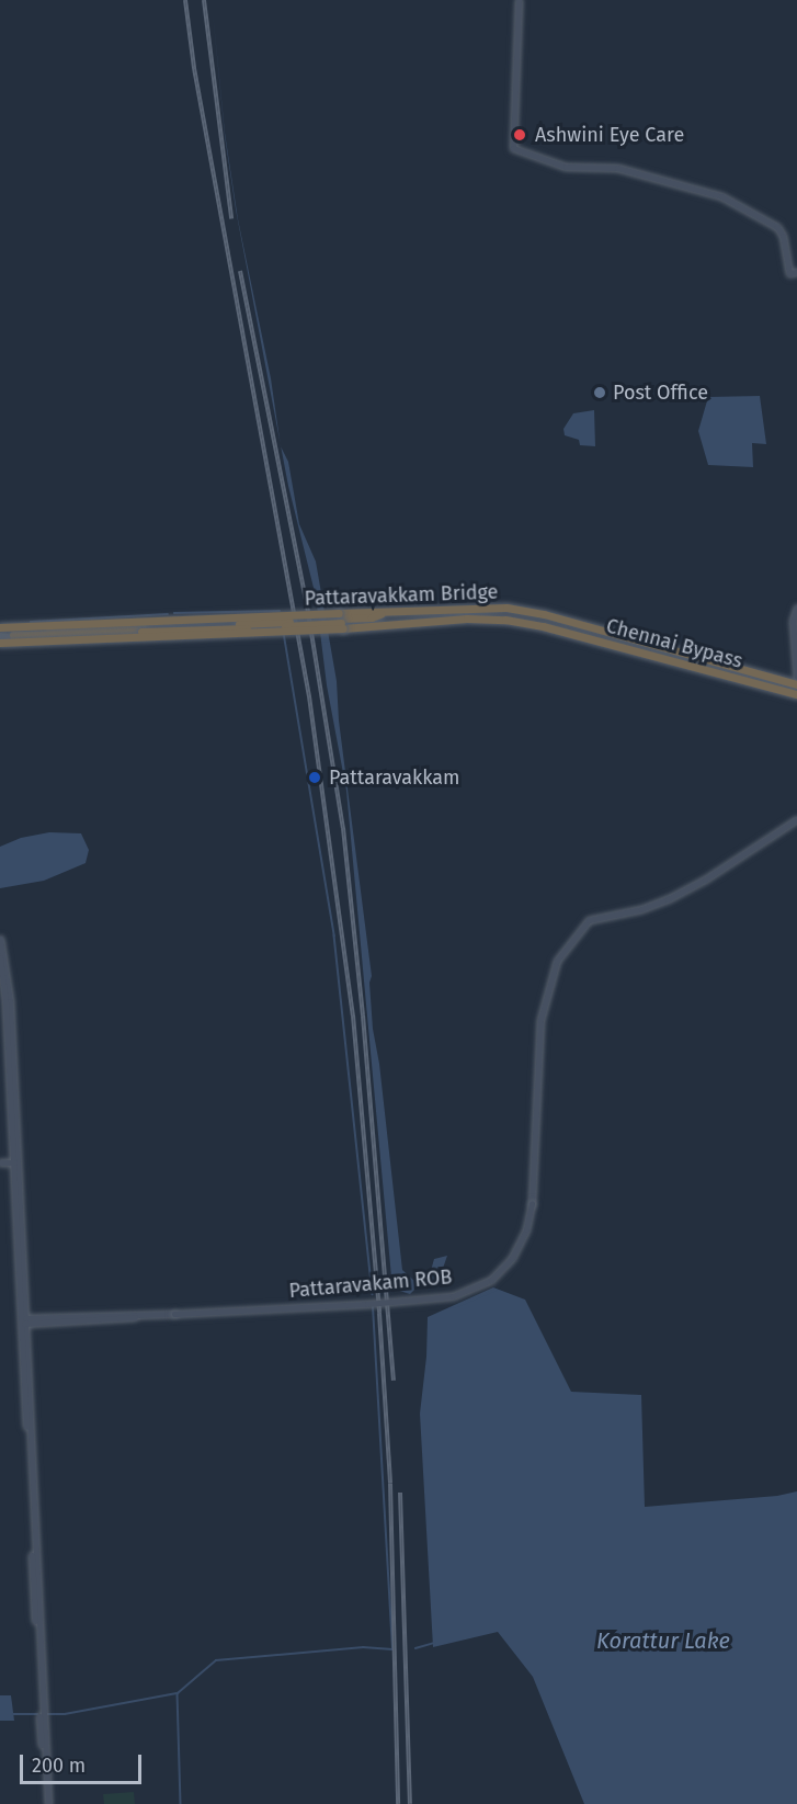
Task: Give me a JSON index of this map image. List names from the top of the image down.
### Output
{
  "streets": {
    "highway": ["Pattaravakkam Bridge", "Chennai Bypass"],
    "main road": ["Pattaravakam ROB"]
  },
  "crossings": [
    ["Pattaravakkam Bridge", "Chennai Bypass"]
  ],
  "water": ["Korattur Lake"],
  "places": ["Ashwini Eye Care", "Post Office", "Pattaravakkam"],
  "scale_bar": "200 m"
}
